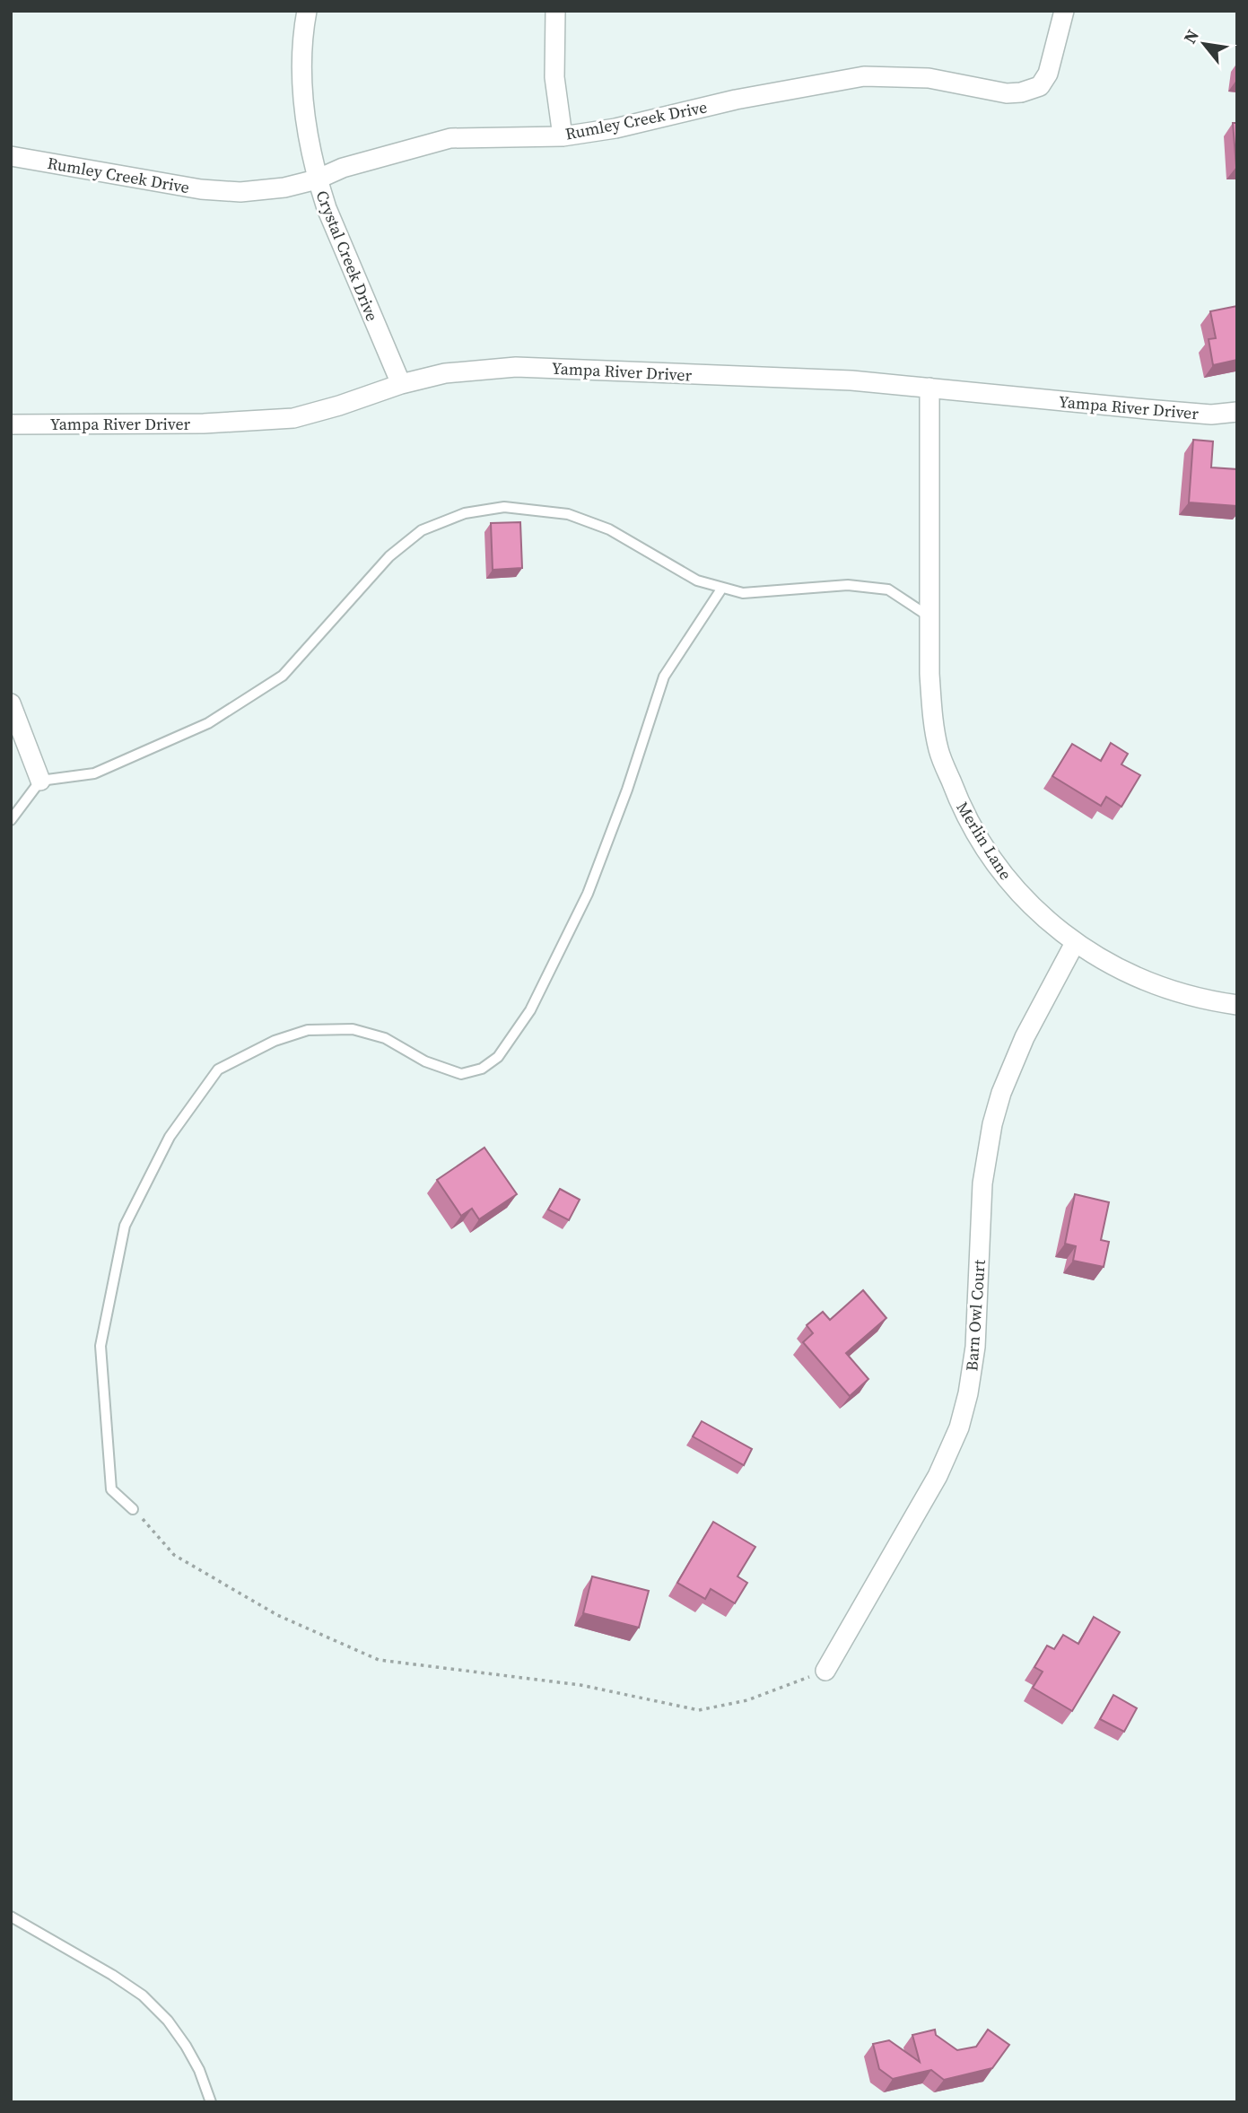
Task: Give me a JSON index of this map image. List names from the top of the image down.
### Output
{
  "streets": {
    "street": [
      "Rumley Creek Drive",
      "Crystal Creek Drive",
      "Yampa River Driver",
      "Merlin Lane",
      "Barn Owl Court"
    ]
  },
  "crossings": [
    ["Rumley Creek Drive", "Crystal Creek Drive"],
    ["Crystal Creek Drive", "Yampa River Driver"],
    ["Yampa River Driver", "Merlin Lane"],
    ["Merlin Lane", "Barn Owl Court"]
  ],
  "north": "top left"
}
